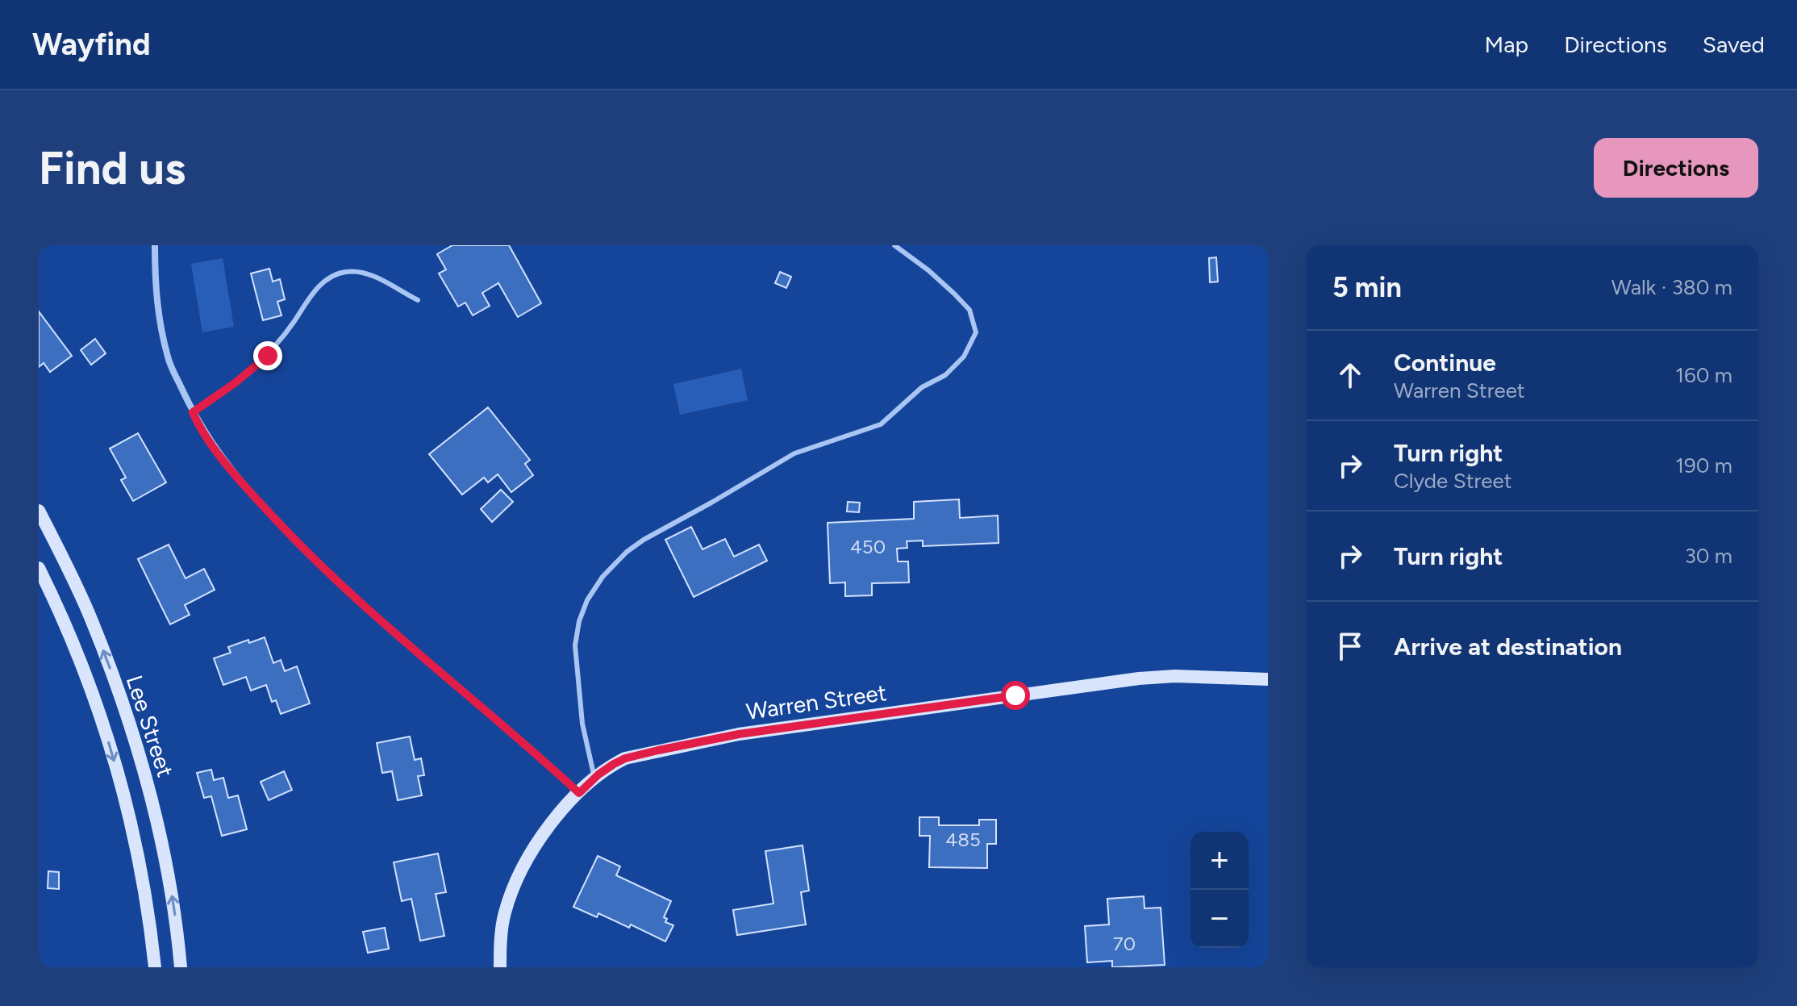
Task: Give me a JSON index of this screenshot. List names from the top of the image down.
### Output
{
  "streets": {
    "street": ["Warren Street", "Lee Street"]
  },
  "house_numbers": ["450", "485", "70"],
  "page": {
    "header": "Wayfind",
    "nav": ["Map", "Directions", "Saved"],
    "buttons": "Directions",
    "title": "Find us",
    "heading": ["5 min", "Walk · 380 m"],
    "list": [
      ["Continue", "Warren Street", "160 m"],
      ["Turn right", "Clyde Street", "190 m"],
      ["Turn right", "30 m"],
      "Arrive at destination"
    ],
    "map_buttons": ["+", "−"]
  }
}
